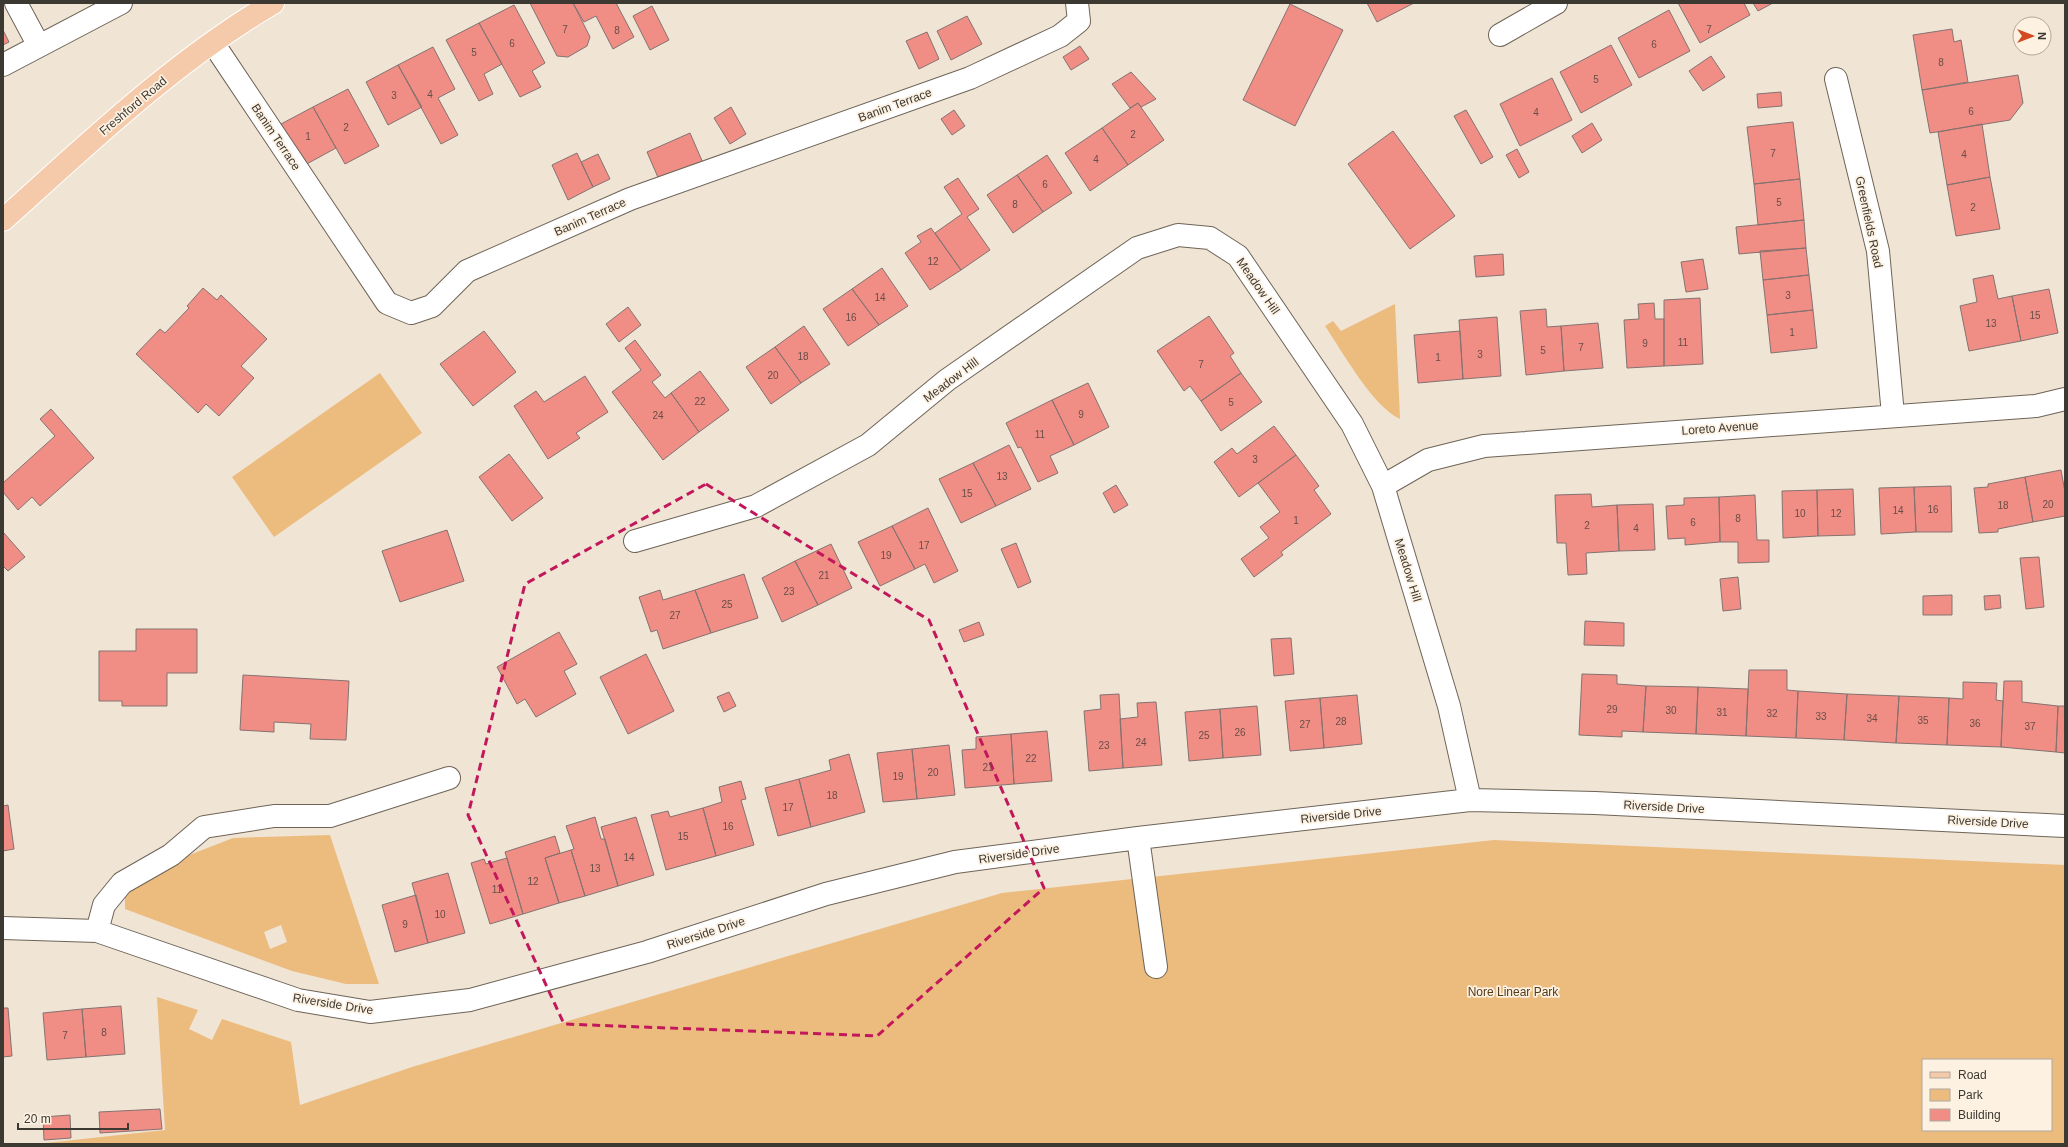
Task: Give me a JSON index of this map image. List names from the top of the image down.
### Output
{
  "streets": {
    "main road": ["Freshford Road"],
    "street": [
      "Banim Terrace",
      "Greenfields Road",
      "Meadow Hill",
      "Loreto Avenue",
      "Riverside Drive"
    ]
  },
  "crossings": [
    ["Banim Terrace", "Freshford Road"],
    ["Greenfields Road", "Loreto Avenue"],
    ["Meadow Hill", "Loreto Avenue"],
    ["Meadow Hill", "Riverside Drive"]
  ],
  "parks": ["Nore Linear Park"],
  "house_numbers": [
    "7",
    "7",
    "8",
    "6",
    "6",
    "5",
    "8",
    "5",
    "4",
    "3",
    "6",
    "4",
    "2",
    "2",
    "1",
    "7",
    "4",
    "4",
    "6",
    "5",
    "8",
    "2",
    "12",
    "3",
    "14",
    "15",
    "16",
    "13",
    "1",
    "11",
    "9",
    "7",
    "5",
    "3",
    "18",
    "1",
    "7",
    "20",
    "22",
    "5",
    "9",
    "24",
    "11",
    "3",
    "13",
    "15",
    "20",
    "18",
    "16",
    "14",
    "10",
    "12",
    "8",
    "1",
    "6",
    "2",
    "4",
    "17",
    "19",
    "21",
    "23",
    "25",
    "27",
    "29",
    "30",
    "31",
    "32",
    "33",
    "34",
    "35",
    "28",
    "36",
    "27",
    "37",
    "26",
    "25",
    "24",
    "23",
    "22",
    "21",
    "20",
    "19",
    "18",
    "17",
    "16",
    "15",
    "14",
    "13",
    "12",
    "11",
    "10",
    "9",
    "8",
    "7"
  ],
  "legend": ["Road", "Park", "Building"],
  "scale_bar": "20 m",
  "north": "right"
}
